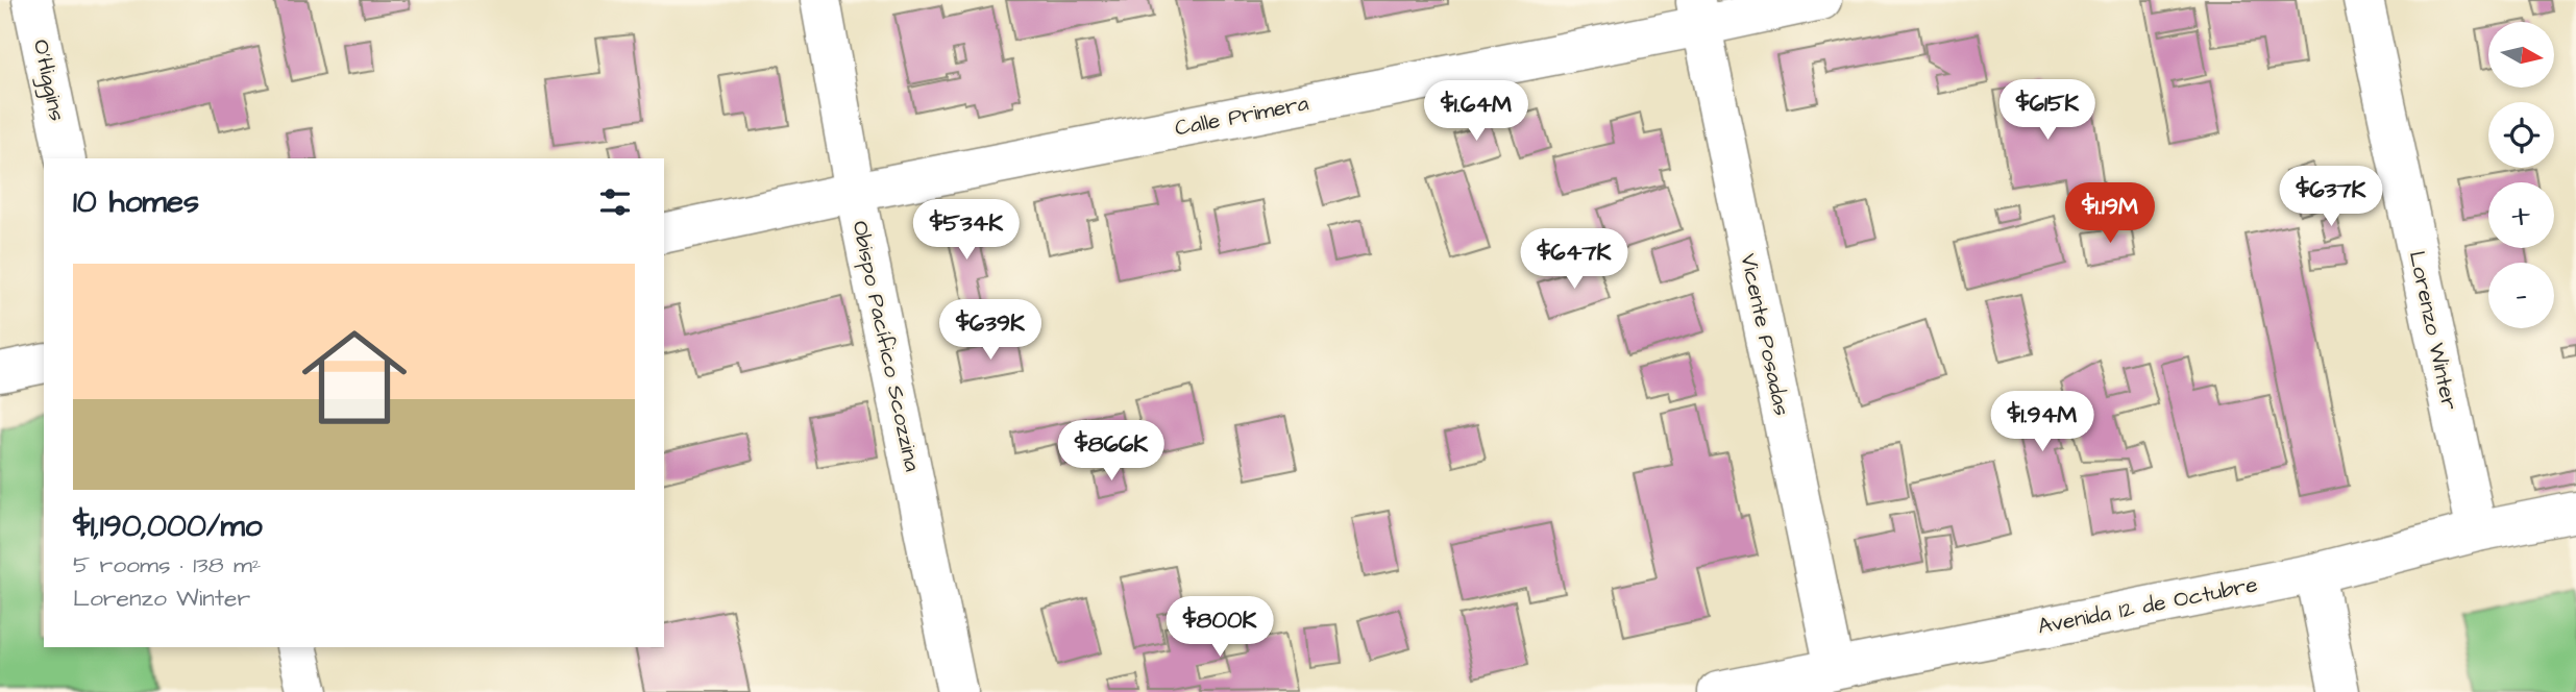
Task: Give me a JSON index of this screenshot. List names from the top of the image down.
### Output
{
  "streets": {
    "street": [
      "O'Higgins",
      "Calle Primera",
      "Lorenzo Winter",
      "Vicente Posadas",
      "Obispo Pacífico Scozzina",
      "Avenida 12 de Octubre"
    ]
  },
  "crossings": [
    ["Calle Primera", "Vicente Posadas"],
    ["Calle Primera", "Obispo Pacífico Scozzina"],
    ["Lorenzo Winter", "Avenida 12 de Octubre"],
    ["Vicente Posadas", "Avenida 12 de Octubre"]
  ],
  "north": "right",
  "page": {
    "map_buttons": ["+", "−"],
    "price": [
      "$615K",
      "$1.64M",
      "$637K",
      "$1.19M",
      "$534K",
      "$647K",
      "$639K",
      "$1.94M",
      "$866K",
      "$800K"
    ],
    "heading": "10 homes",
    "list": [
      {
        "name": "$1,190,000/mo",
        "note": "5 rooms · 138 m² · Lorenzo Winter"
      }
    ]
  }
}
